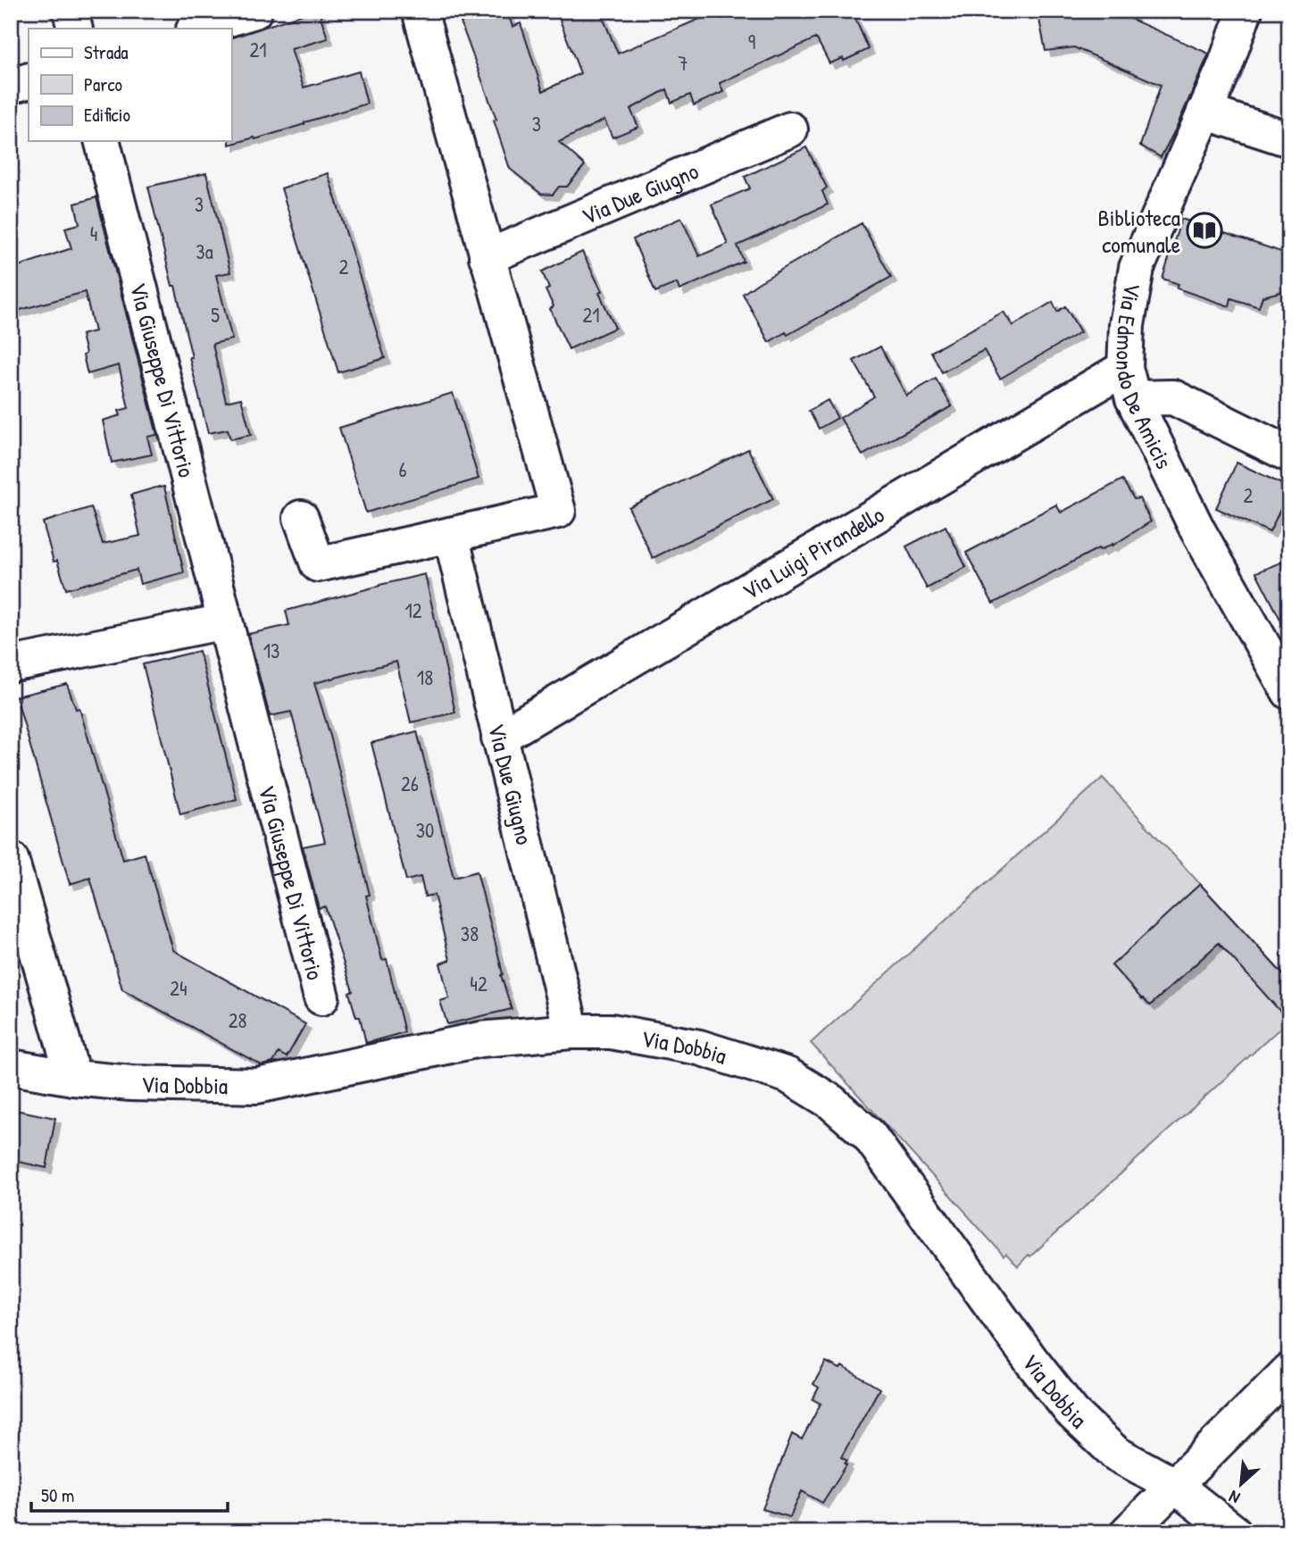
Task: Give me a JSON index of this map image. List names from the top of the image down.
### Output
{
  "streets": {
    "street": [
      "Via Due Giugno",
      "Via Edmondo De Amicis",
      "Via Giuseppe Di Vittorio",
      "Via Luigi Pirandello",
      "Via Dobbia"
    ]
  },
  "crossings": [
    ["Via Due Giugno", "Via Luigi Pirandello"],
    ["Via Due Giugno", "Via Dobbia"],
    ["Via Edmondo De Amicis", "Via Luigi Pirandello"]
  ],
  "places": {
    "library": ["Biblioteca comunale"]
  },
  "house_numbers": [
    "9",
    "21",
    "7",
    "3",
    "3",
    "4",
    "3a",
    "2",
    "5",
    "21",
    "6",
    "2",
    "12",
    "13",
    "18",
    "26",
    "30",
    "38",
    "42",
    "24",
    "28"
  ],
  "legend": ["Strada", "Parco", "Edificio"],
  "scale_bar": "50 m",
  "north": "bottom left"
}
